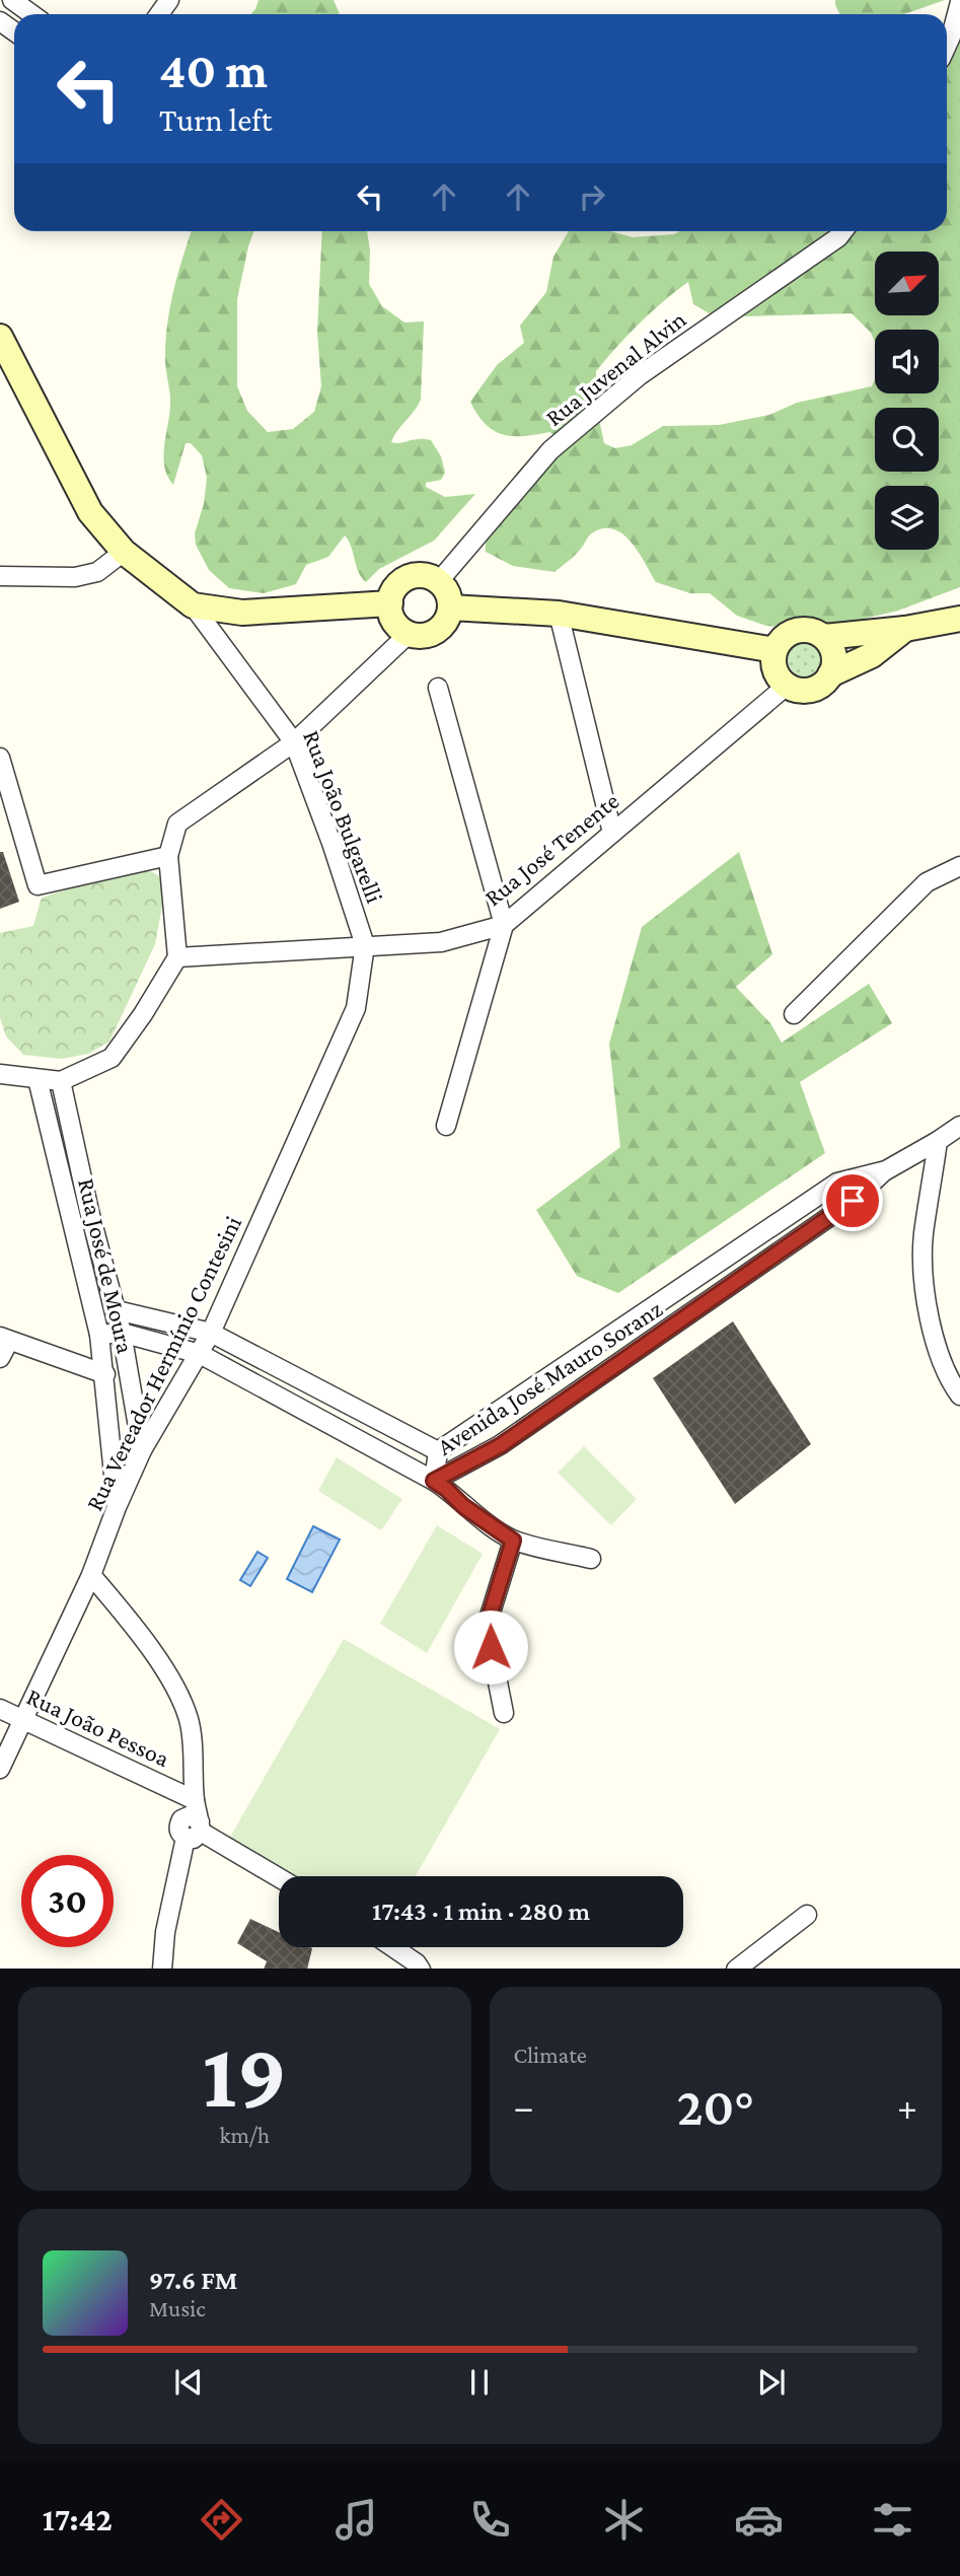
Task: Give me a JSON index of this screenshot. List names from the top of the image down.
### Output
{
  "streets": {
    "street": [
      "Rua Juvenal Alvin",
      "Rua João Bulgarelli",
      "Rua José Tenente",
      "Rua José de Moura",
      "Rua Vereador Hermínio Contesini",
      "Avenida José Mauro Soranz",
      "Rua João Pessoa"
    ]
  },
  "crossings": [
    ["Rua João Bulgarelli", "Rua José Tenente"],
    ["Rua João Bulgarelli", "Rua Vereador Hermínio Contesini"],
    ["Rua José Tenente", "Rua Vereador Hermínio Contesini"],
    ["Rua José de Moura", "Rua Vereador Hermínio Contesini"],
    ["Rua José de Moura", "Avenida José Mauro Soranz"],
    ["Rua Vereador Hermínio Contesini", "Avenida José Mauro Soranz"],
    ["Rua Vereador Hermínio Contesini", "Rua João Pessoa"]
  ],
  "north": "top right",
  "page": {
    "turn": ["40 m", "Turn left"],
    "limit": "30",
    "trip": "17:43 · 1 min · 280 m",
    "tile": [
      ["19", "km/h"],
      "Climate"
    ],
    "heat": ["−", "20°", "+"],
    "song": ["97.6 FM", "Music"],
    "tabs": "17:42"
  }
}
